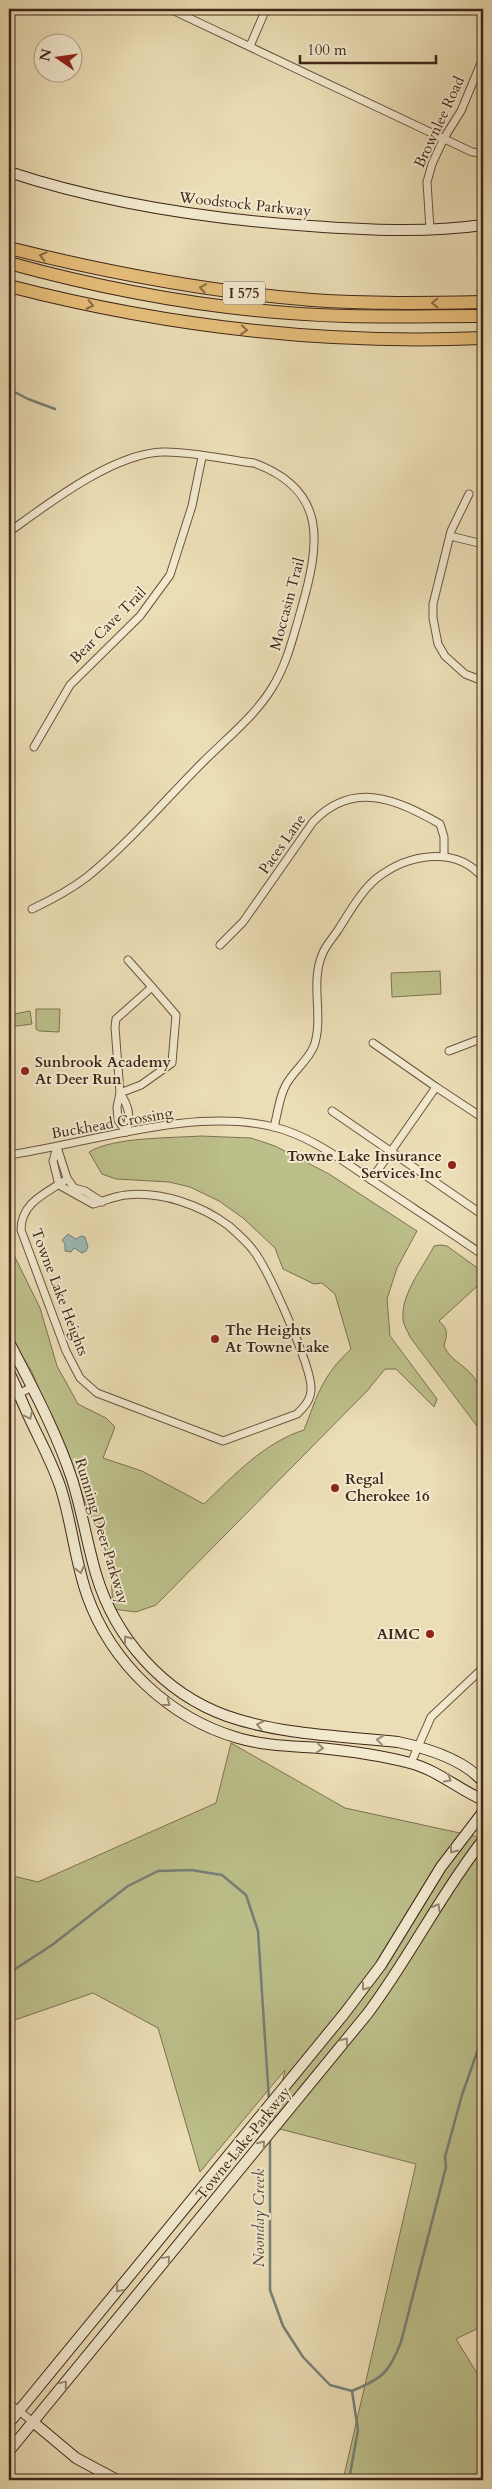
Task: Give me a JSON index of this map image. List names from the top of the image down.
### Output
{
  "streets": {
    "highway": ["I 575"],
    "main road": ["Woodstock Parkway", "Running Deer Parkway", "Towne Lake Parkway"],
    "street": [
      "Brownlee Road",
      "Moccasin Trail",
      "Bear Cave Trail",
      "Paces Lane",
      "Buckhead Crossing",
      "Towne Lake Heights"
    ]
  },
  "crossings": [
    ["Brownlee Road", "Woodstock Parkway"],
    ["Moccasin Trail", "Bear Cave Trail"]
  ],
  "water": ["Noonday Creek"],
  "places": [
    "Sunbrook Academy At Deer Run",
    "Towne Lake Insurance Services Inc",
    "The Heights At Towne Lake",
    "Regal Cherokee 16",
    "AIMC"
  ],
  "scale_bar": "100 m",
  "north": "left"
}
